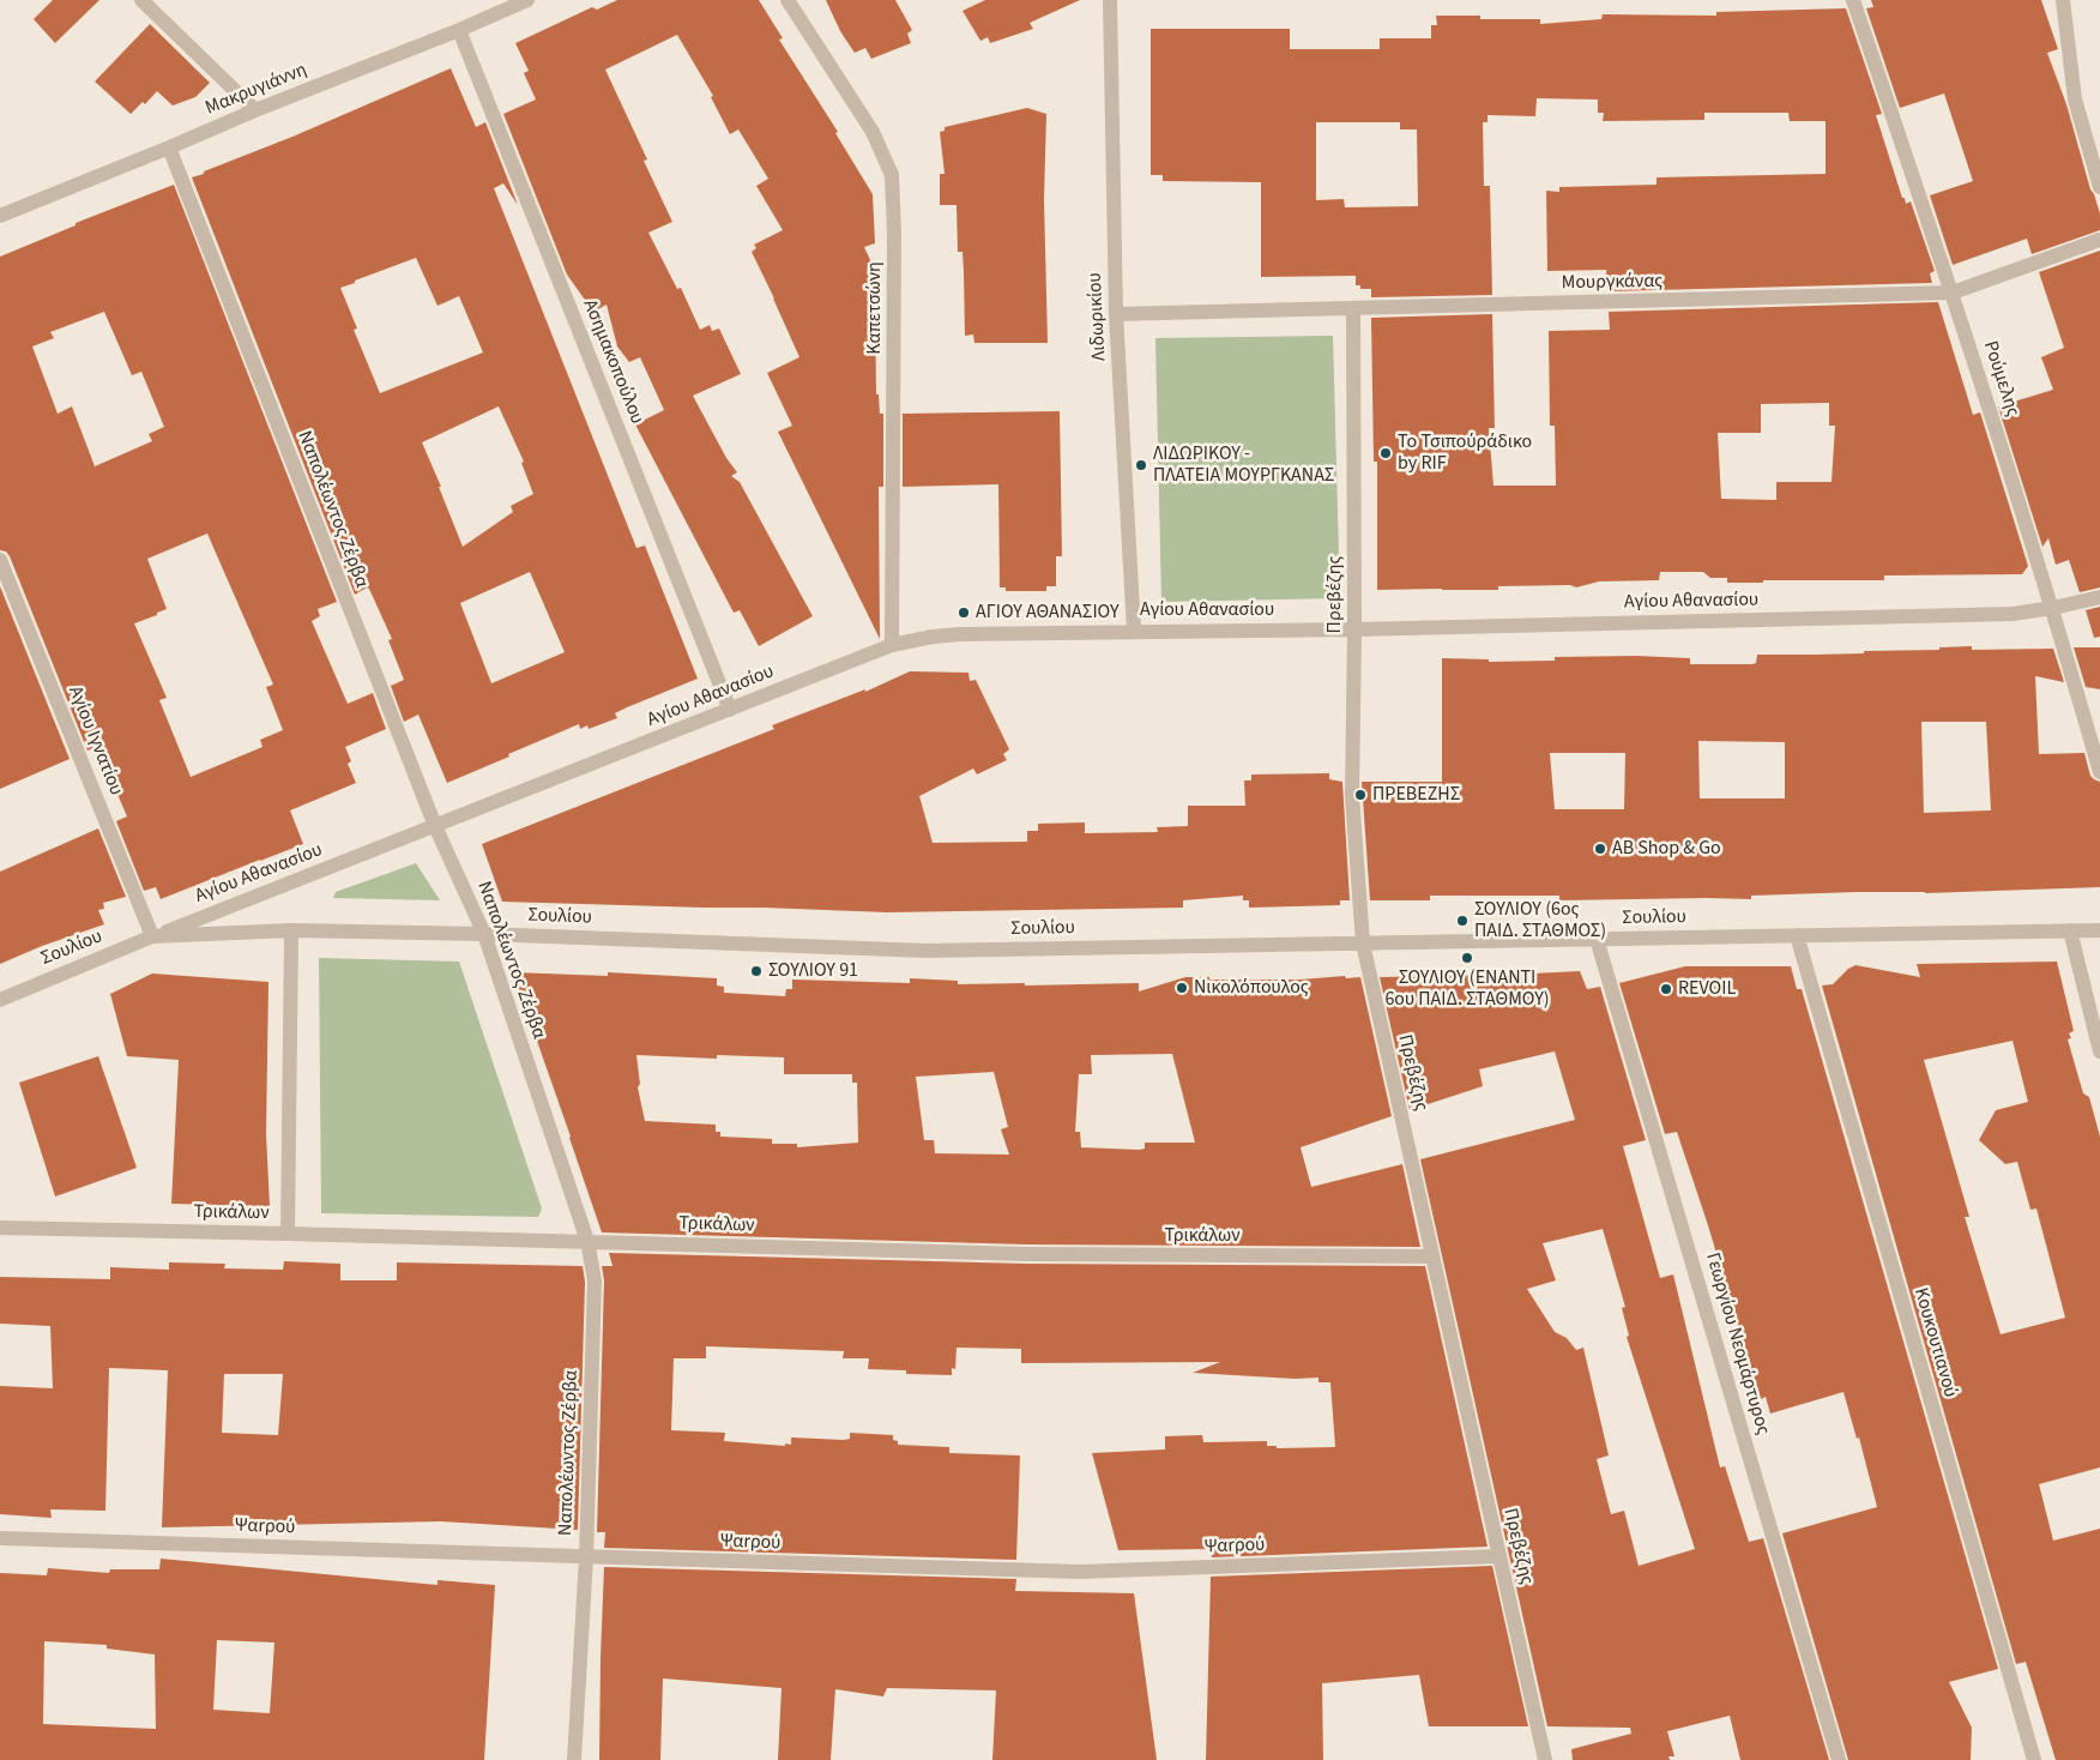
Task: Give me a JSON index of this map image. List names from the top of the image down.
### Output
{
  "streets": {
    "street": [
      "Μακρυγιάννη",
      "Μουργκάνας",
      "Καπετσώνη",
      "Λιδωρικίου",
      "Ασημακοπούλου",
      "Ρούμελης",
      "Ναπολέωντος Ζέρβα",
      "Πρεβέζης",
      "Αγίου Αθανασίου",
      "Αγίου Ιγνατίου",
      "Σουλίου",
      "Τρικάλων",
      "Κουκουτιανού",
      "Γεωργίου Νεομάρτυρος",
      "Ψαrρού"
    ]
  },
  "crossings": [
    ["Μακρυγιάννη", "Ασημακοπούλου"],
    ["Μακρυγιάννη", "Ναπολέωντος Ζέρβα"],
    ["Μουργκάνας", "Λιδωρικίου"],
    ["Μουργκάνας", "Ρούμελης"],
    ["Μουργκάνας", "Πρεβέζης"],
    ["Καπετσώνη", "Αγίου Αθανασίου"],
    ["Λιδωρικίου", "Αγίου Αθανασίου"],
    ["Ασημακοπούλου", "Αγίου Αθανασίου"],
    ["Ρούμελης", "Αγίου Αθανασίου"],
    ["Ναπολέωντος Ζέρβα", "Αγίου Αθανασίου"],
    ["Ναπολέωντος Ζέρβα", "Σουλίου"],
    ["Ναπολέωντος Ζέρβα", "Τρικάλων"],
    ["Ναπολέωντος Ζέρβα", "Ψαrρού"],
    ["Πρεβέζης", "Αγίου Αθανασίου"],
    ["Πρεβέζης", "Σουλίου"],
    ["Πρεβέζης", "Τρικάλων"],
    ["Πρεβέζης", "Ψαrρού"],
    ["Αγίου Αθανασίου", "Αγίου Ιγνατίου"],
    ["Αγίου Αθανασίου", "Σουλίου"],
    ["Αγίου Ιγνατίου", "Σουλίου"],
    ["Σουλίου", "Κουκουτιανού"],
    ["Σουλίου", "Γεωργίου Νεομάρτυρος"]
  ],
  "places": [
    "To Τσιπούράδικο by RIF",
    "ΛΙΔΩΡΙΚΟΥ - ΠΛΑΤΕΙΑ ΜΟΥΡΓΚΑΝΑΣ",
    "ΑΓΙΟΥ ΑΘΑΝΑΣΙΟΥ",
    "ΠΡΕΒΕΖΗΣ",
    "AB Shop & Go",
    "ΣΟΥΛΙΟΥ (6ος ΠΑΙΔ. ΣΤΑΘΜΟΣ)",
    "ΣΟΥΛΙΟΥ (ΕΝΑΝΤΙ 6ου ΠΑΙΔ. ΣΤΑΘΜΟΥ)",
    "ΣΟΥΛΙΟΥ 91",
    "Νικολόπουλος",
    "REVOIL"
  ]
}
